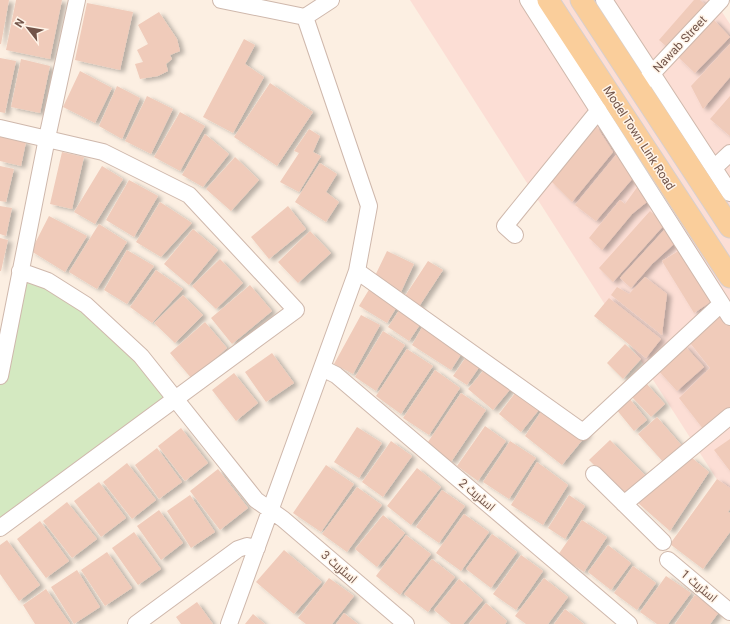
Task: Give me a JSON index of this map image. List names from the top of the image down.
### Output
{
  "streets": {
    "main road": ["Model Town Link Road"],
    "street": [
      "Nawab Street",
      "اسٹریٹ 2",
      "اسٹریٹ 3",
      "اسٹریٹ 1"
    ]
  },
  "north": "top left"
}
